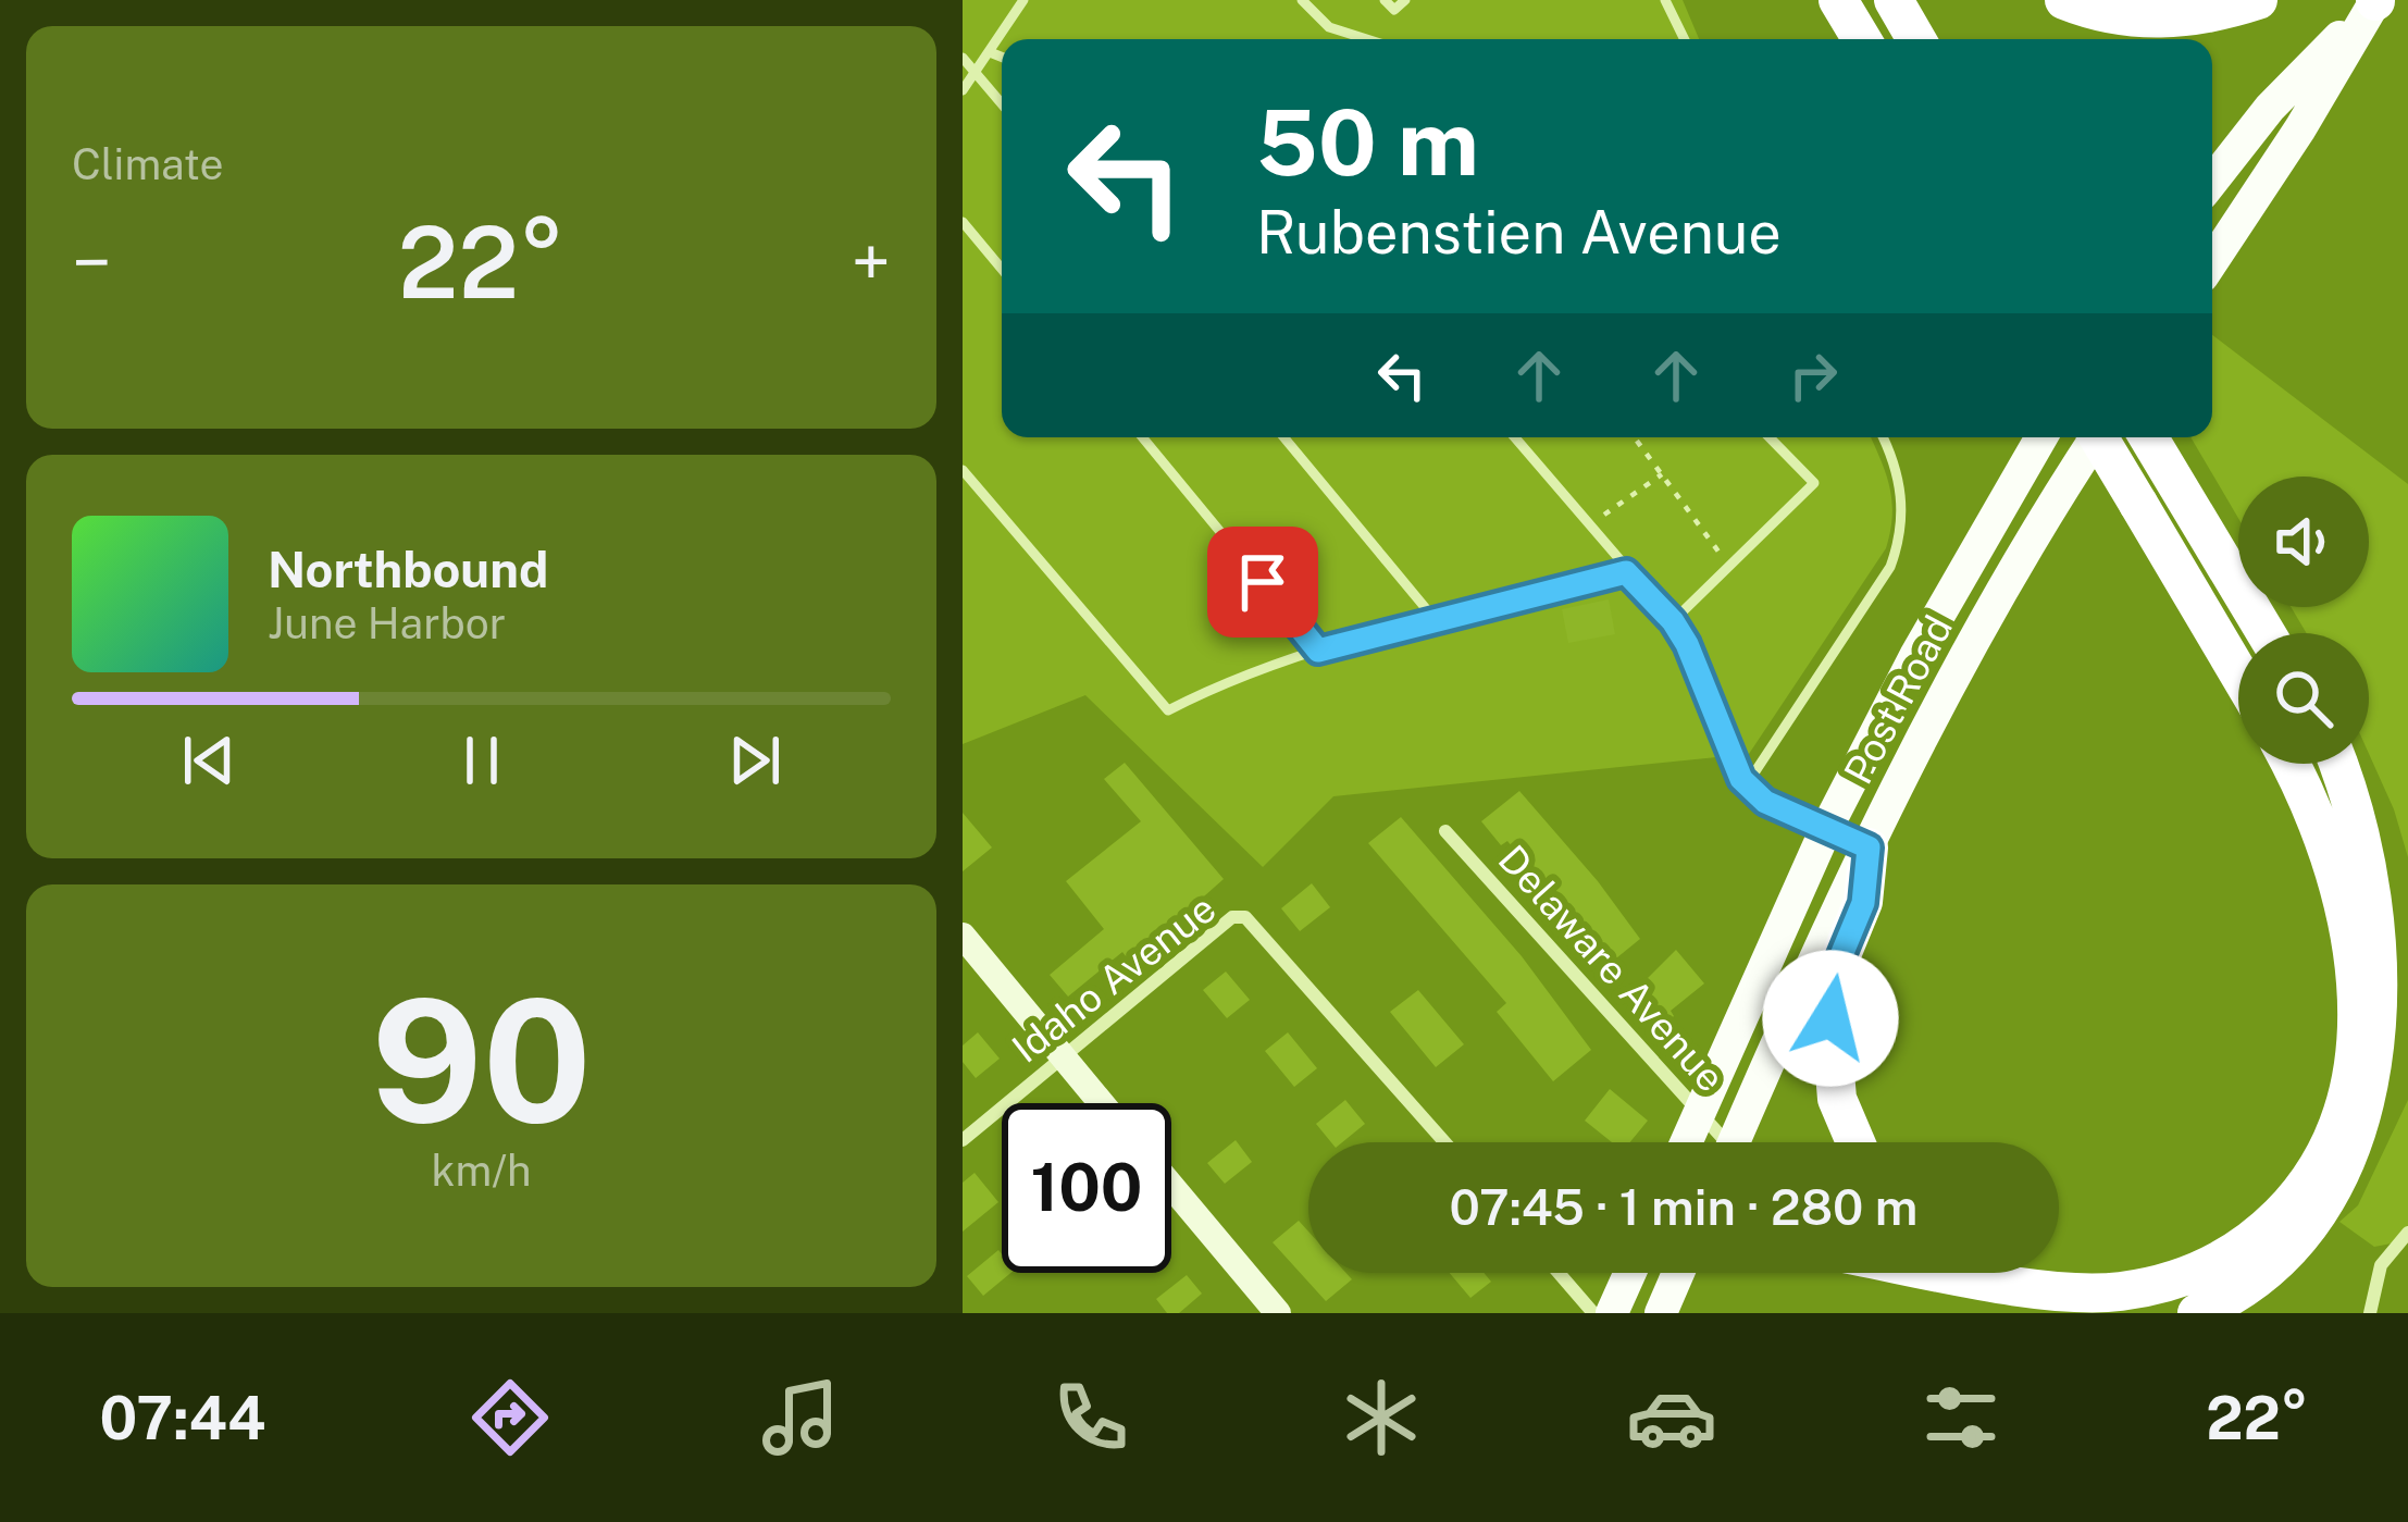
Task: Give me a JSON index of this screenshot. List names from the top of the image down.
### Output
{
  "streets": {
    "main road": ["Post Road"],
    "street": ["Delaware Avenue", "Idaho Avenue"]
  },
  "crossings": [
    ["Post Road", "Delaware Avenue"]
  ],
  "page": {
    "tile": [
      "Climate",
      ["90", "km/h"]
    ],
    "turn": ["50 m", "Rubenstien Avenue"],
    "heat": ["−", "22°", "+"],
    "song": ["Northbound", "June Harbor"],
    "limit": "100",
    "trip": "07:45 · 1 min · 280 m",
    "tabs": ["07:44", "22°"]
  }
}
